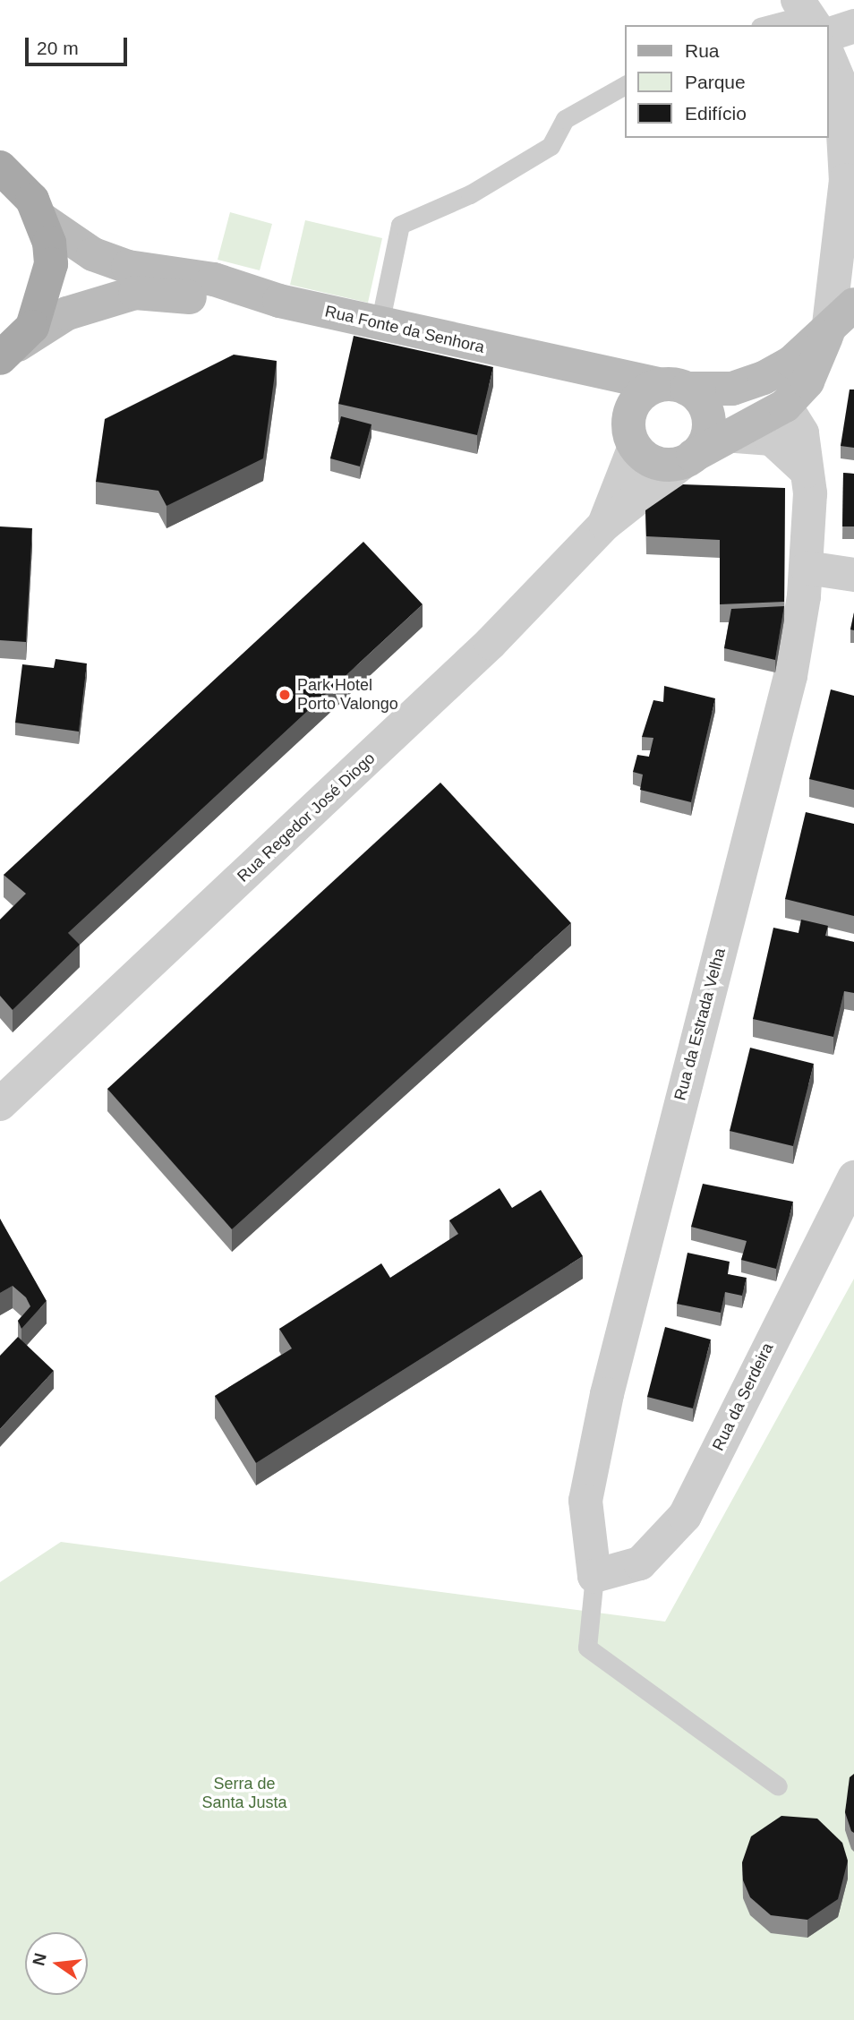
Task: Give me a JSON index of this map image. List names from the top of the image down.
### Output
{
  "streets": {
    "street": [
      "Rua Fonte da Senhora",
      "Rua Regedor José Diogo",
      "Rua da Estrada Velha",
      "Rua da Serdeira"
    ]
  },
  "crossings": [
    ["Rua Fonte da Senhora", "Rua Regedor José Diogo"],
    ["Rua da Estrada Velha", "Rua da Serdeira"]
  ],
  "parks": ["Serra de Santa Justa"],
  "places": ["Park Hotel Porto Valongo"],
  "legend": ["Rua", "Parque", "Edifício"],
  "scale_bar": "20 m",
  "north": "left"
}
